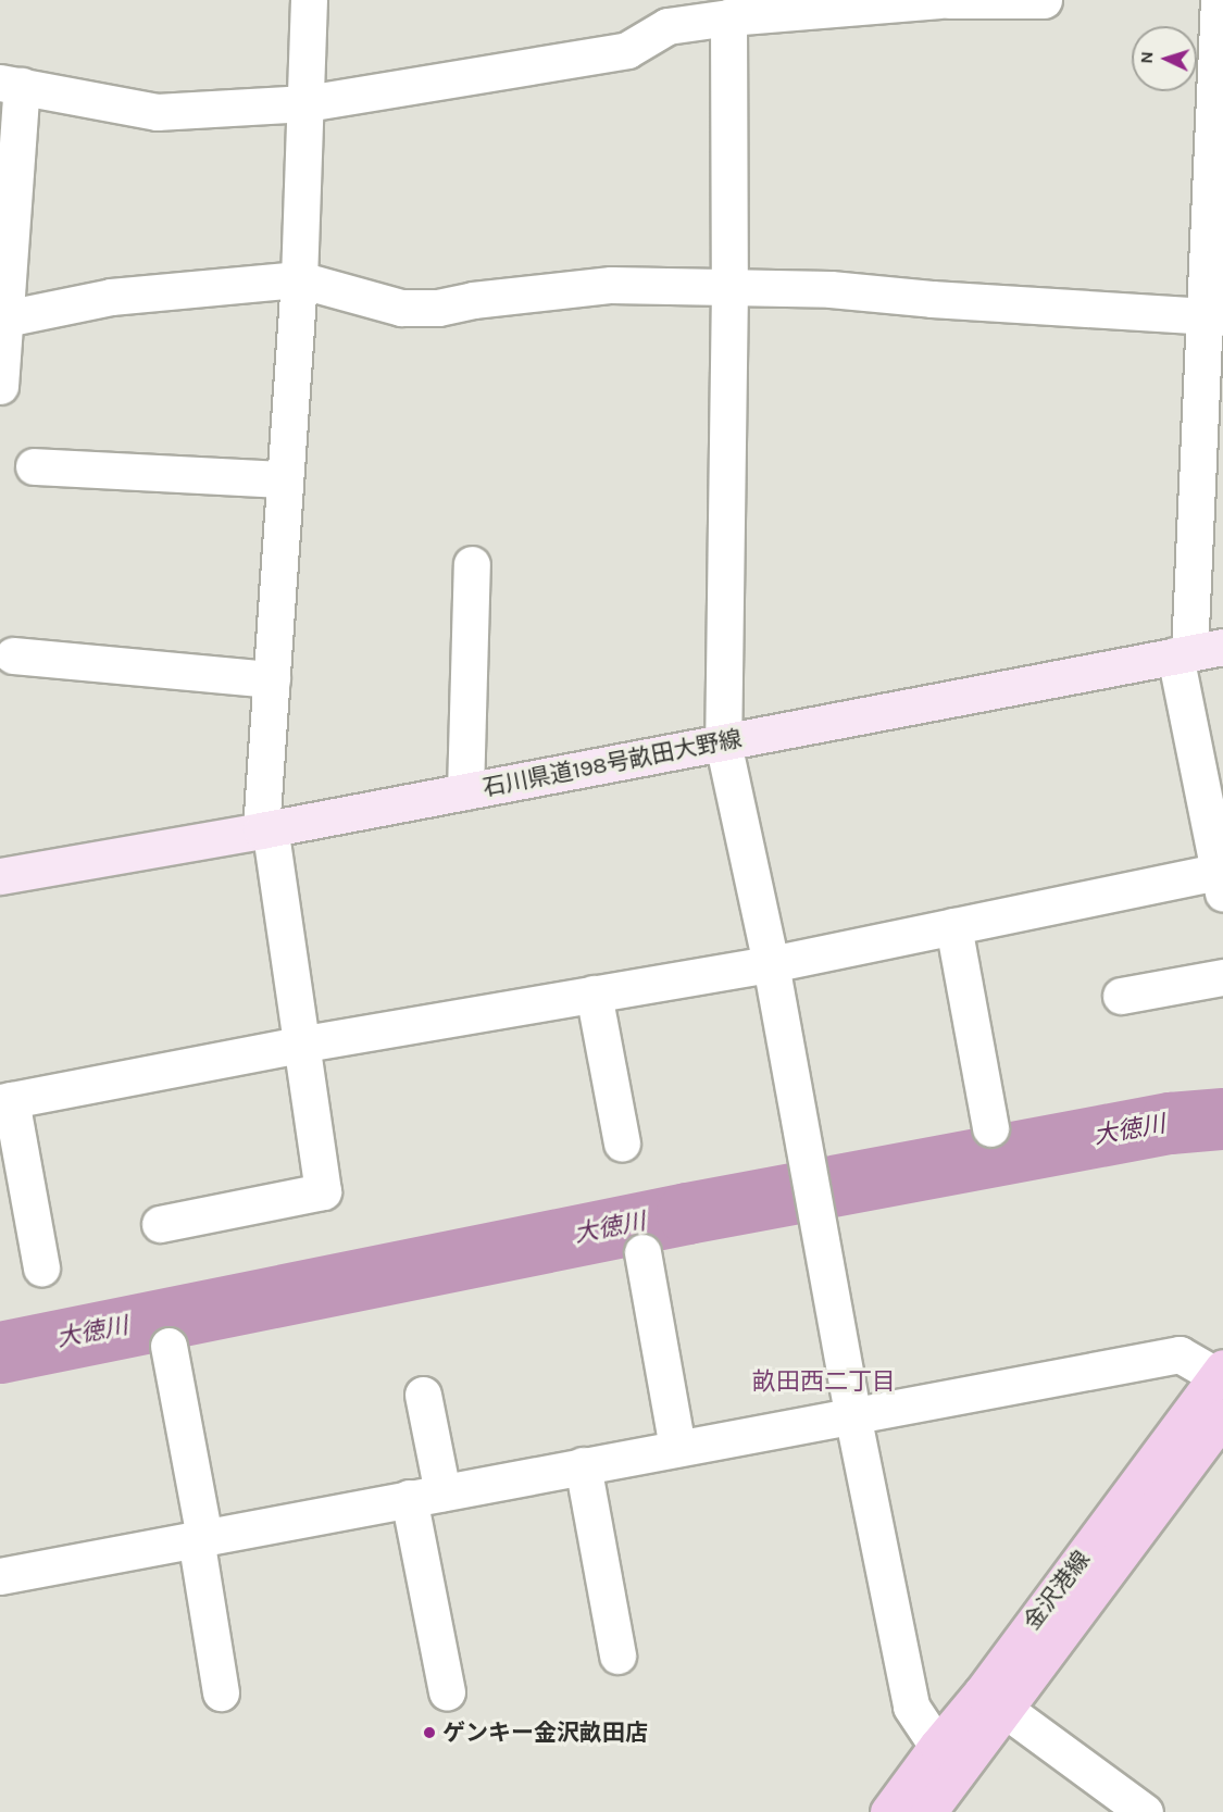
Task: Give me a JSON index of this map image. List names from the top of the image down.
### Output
{
  "streets": {
    "main road": ["石川県道198号畝田大野線", "金沢港線"]
  },
  "districts": ["畝田西二丁目"],
  "water": ["大徳川"],
  "places": ["ゲンキー金沢畝田店"],
  "north": "left"
}
